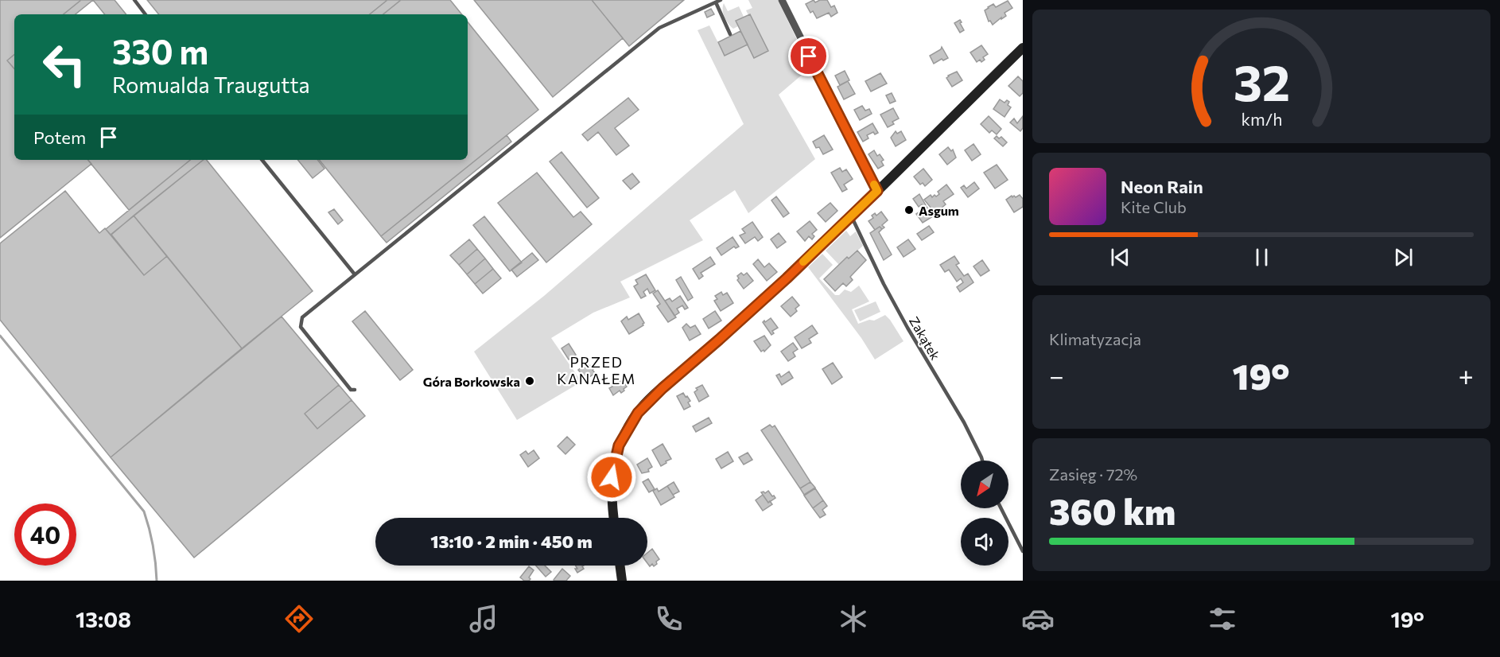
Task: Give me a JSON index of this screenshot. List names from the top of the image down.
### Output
{
  "streets": {
    "lane": ["Zakątek"]
  },
  "districts": ["PRZED KANAŁEM"],
  "places": ["Asgum", "Góra Borkowska"],
  "north": "bottom left",
  "page": {
    "turn": ["330 m", "Romualda Traugutta"],
    "then": "Potem",
    "song": ["Neon Rain", "Kite Club"],
    "tile": [
      "Klimatyzacja",
      ["Zasięg · 72%", "360 km"]
    ],
    "heat": ["−", "19°", "+"],
    "limit": "40",
    "trip": "13:10 · 2 min · 450 m",
    "tabs": ["13:08", "19°"],
    "gauge": ["32", "km/h"]
  }
}
